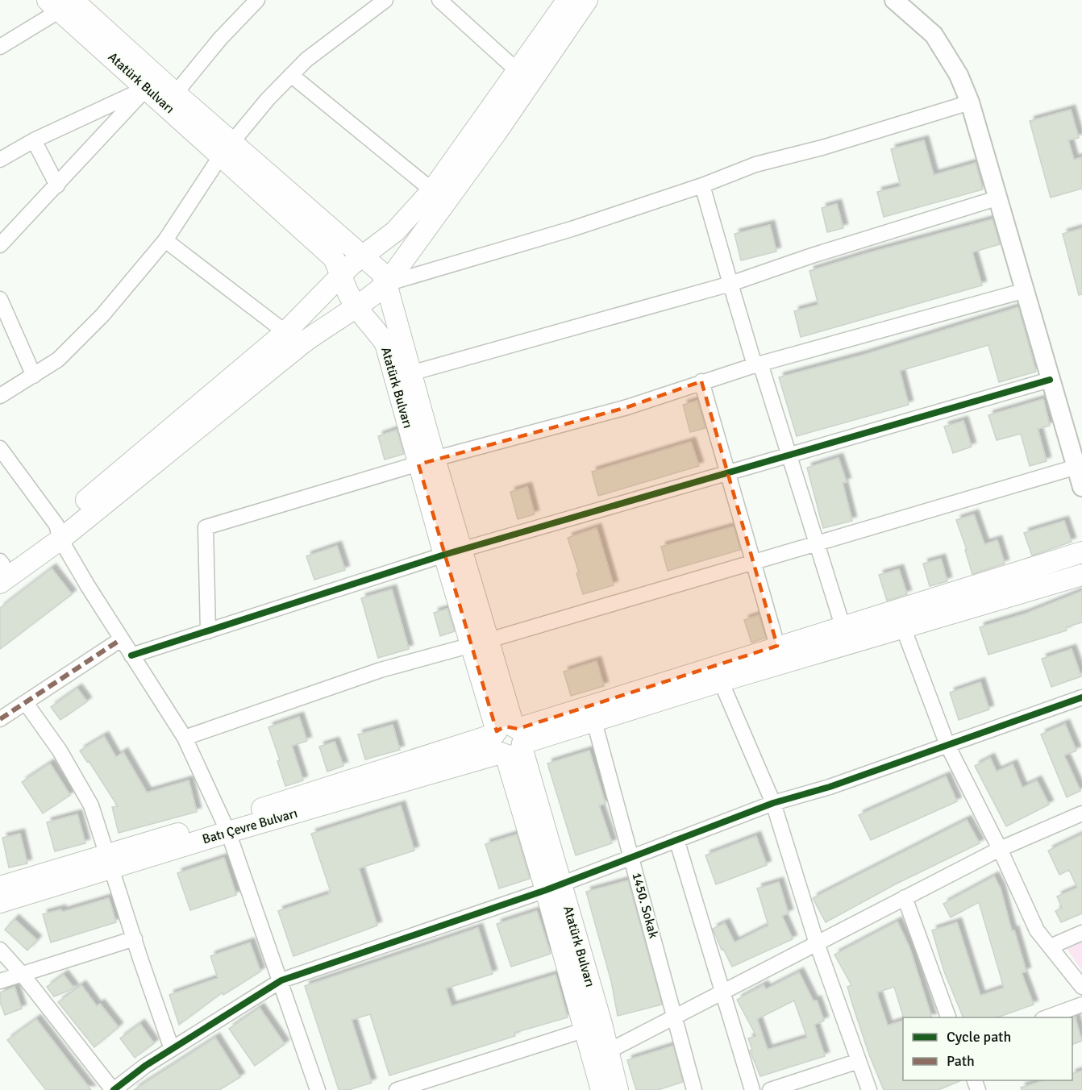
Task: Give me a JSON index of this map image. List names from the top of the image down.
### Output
{
  "streets": {
    "main road": ["Atatürk Bulvarı", "Batı Çevre Bulvarı"],
    "street": ["1450. Sokak"]
  },
  "crossings": [
    ["Atatürk Bulvarı", "Batı Çevre Bulvarı"]
  ],
  "legend": ["Cycle path", "Path"]
}
